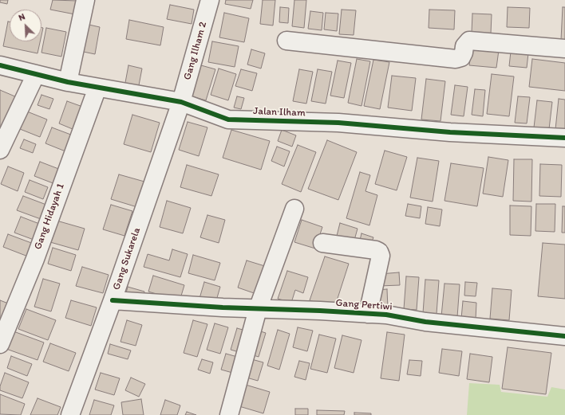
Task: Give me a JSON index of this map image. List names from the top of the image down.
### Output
{
  "streets": {
    "street": [
      "Gang Ilham 2",
      "Jalan Ilham",
      "Gang Hidayah 1",
      "Gang Sukarela",
      "Gang Pertiwi"
    ]
  },
  "crossings": [
    ["Gang Ilham 2", "Jalan Ilham"],
    ["Gang Ilham 2", "Gang Sukarela"],
    ["Jalan Ilham", "Gang Hidayah 1"],
    ["Jalan Ilham", "Gang Sukarela"],
    ["Gang Sukarela", "Gang Pertiwi"]
  ],
  "north": "top left"
}
